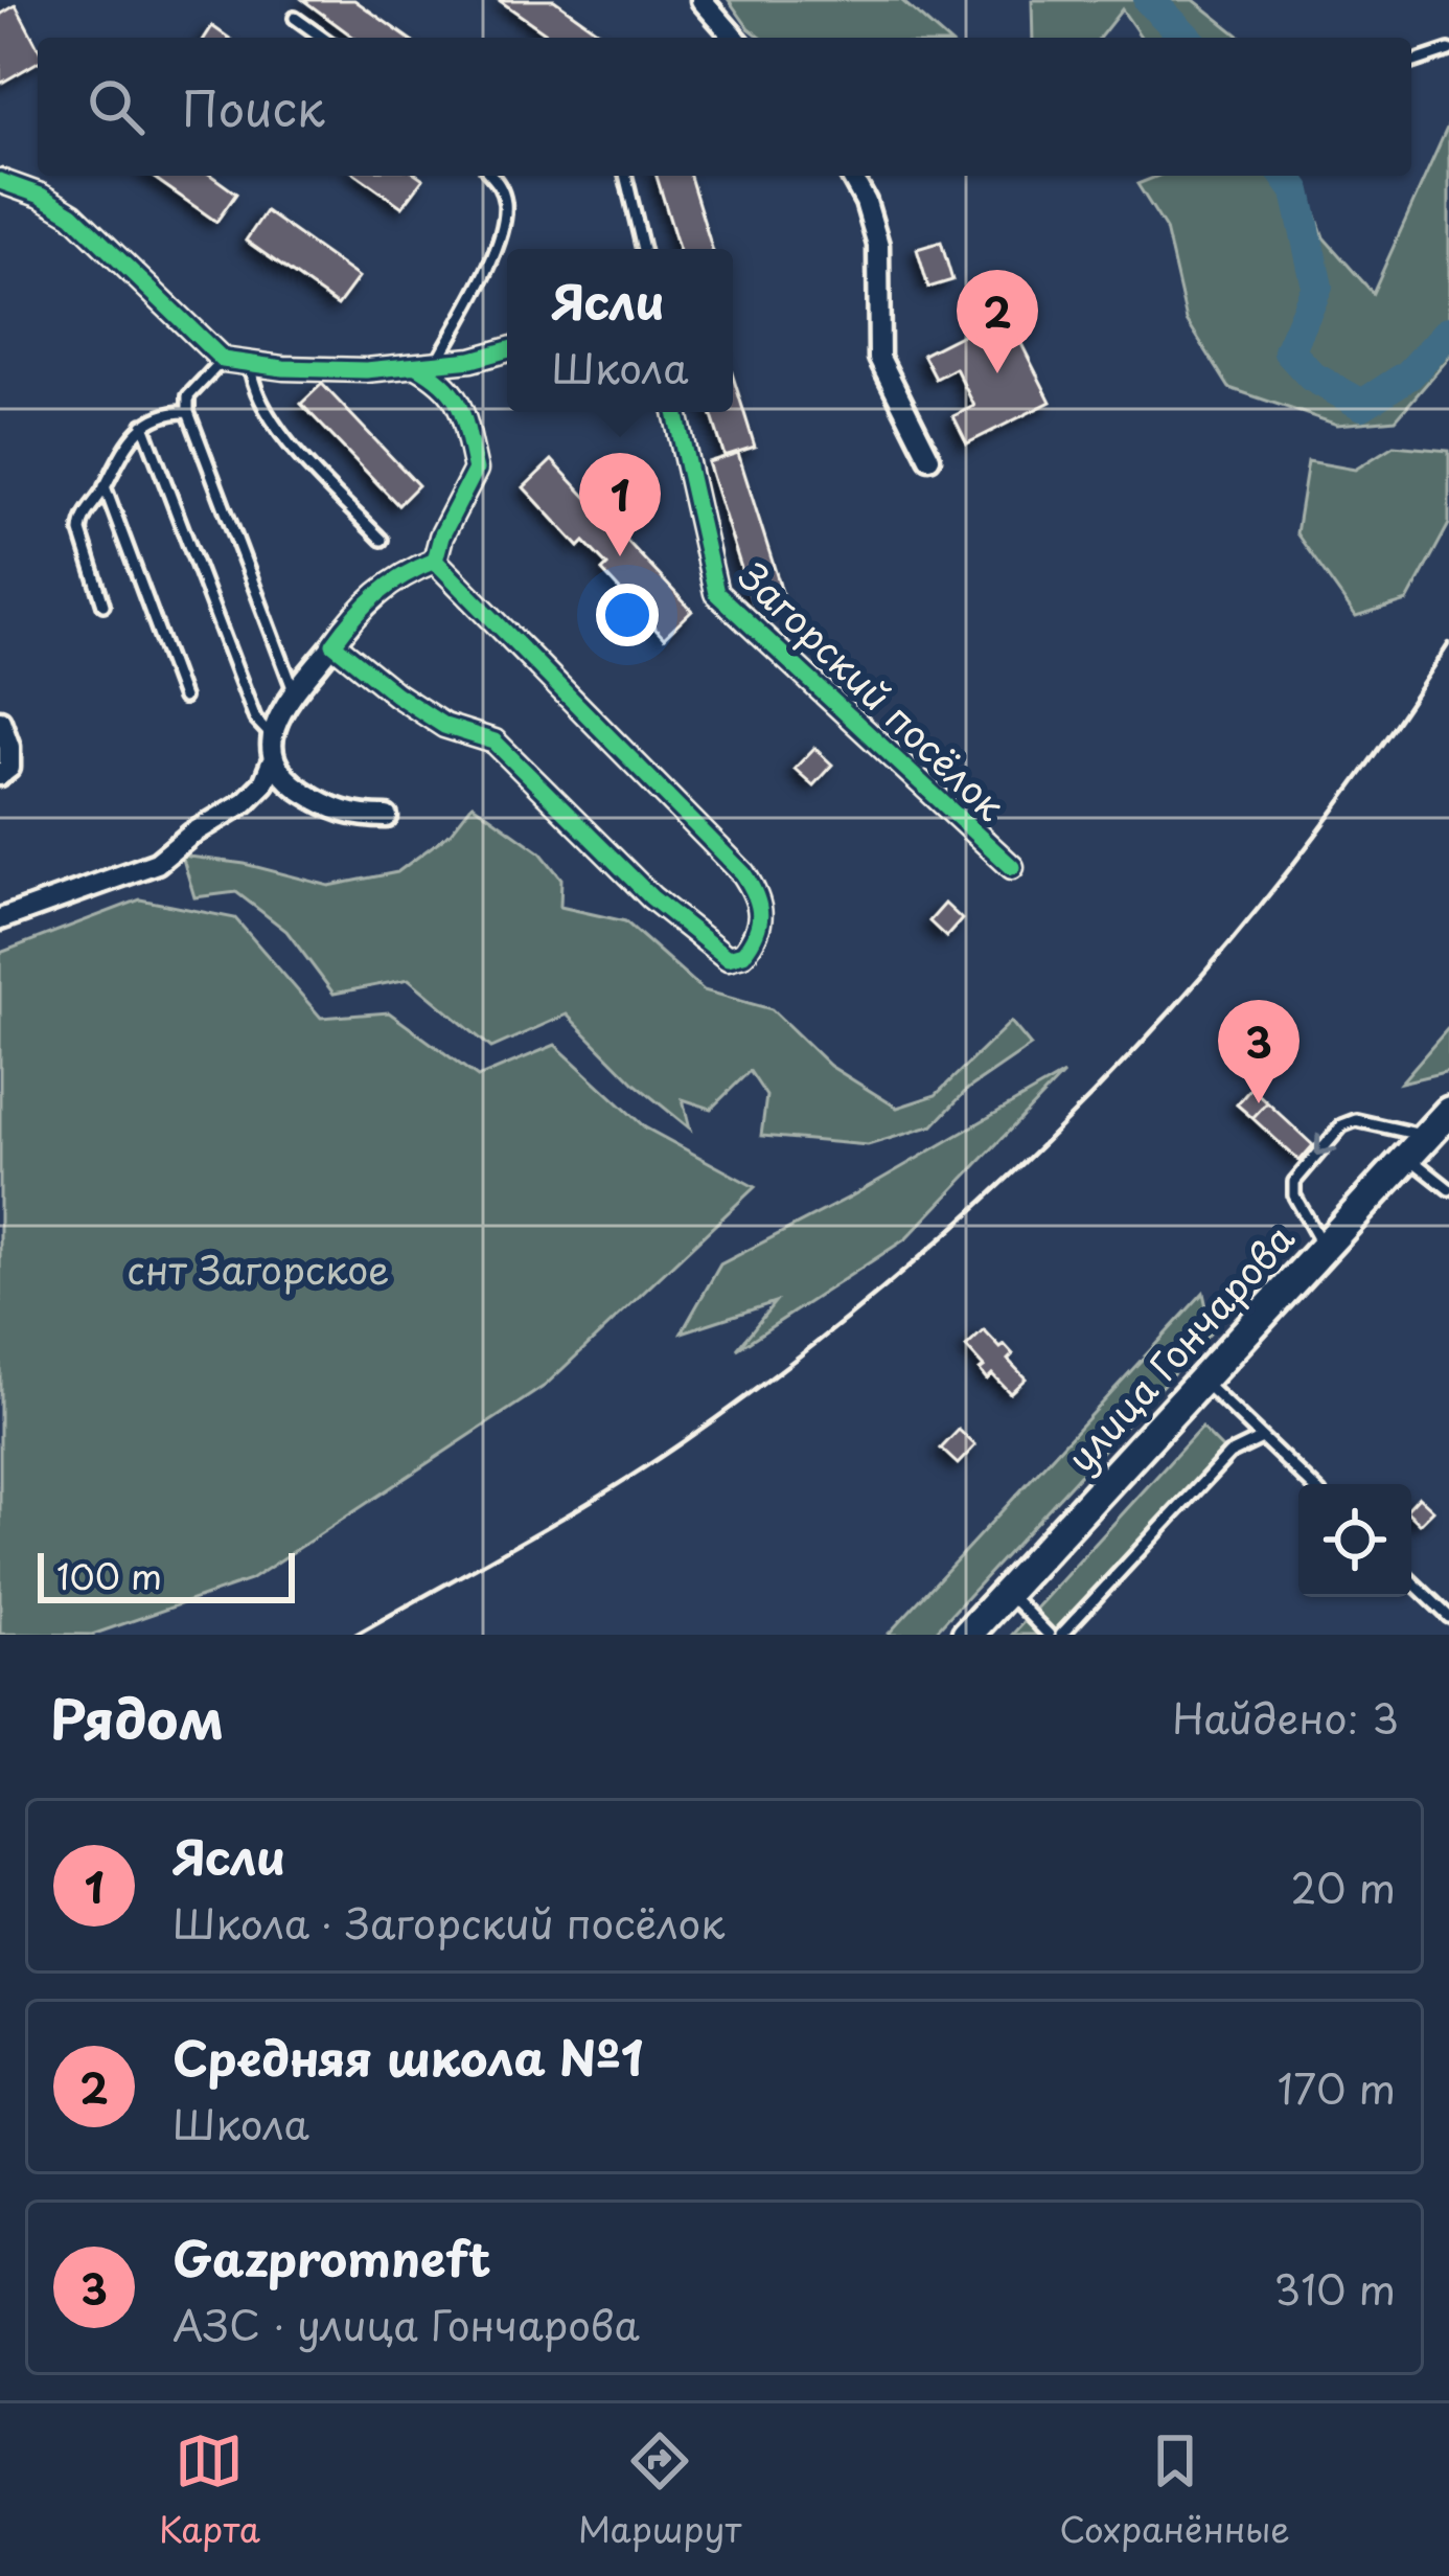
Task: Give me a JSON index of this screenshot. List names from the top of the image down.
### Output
{
  "streets": {
    "main road": ["улица Гончарова"],
    "street": ["Загорский посёлок"]
  },
  "parks": ["снт Загорское"],
  "scale_bar": "100 m",
  "page": {
    "search": "Поиск",
    "popup": ["Ясли", "Школа"],
    "pins": ["2", "1", "3"],
    "scale": "100 m",
    "heading": ["Рядом", "Найдено: 3"],
    "list": [
      {
        "mark": "1",
        "name": "Ясли",
        "note": "Школа · Загорский посёлок",
        "value": "20 m"
      },
      {
        "mark": "2",
        "name": "Средняя школа №1",
        "note": "Школа",
        "value": "170 m"
      },
      {
        "mark": "3",
        "name": "Gazpromneft",
        "note": "АЗС · улица Гончарова",
        "value": "310 m"
      }
    ],
    "nav": ["Карта", "Маршрут", "Сохранённые"]
  }
}
